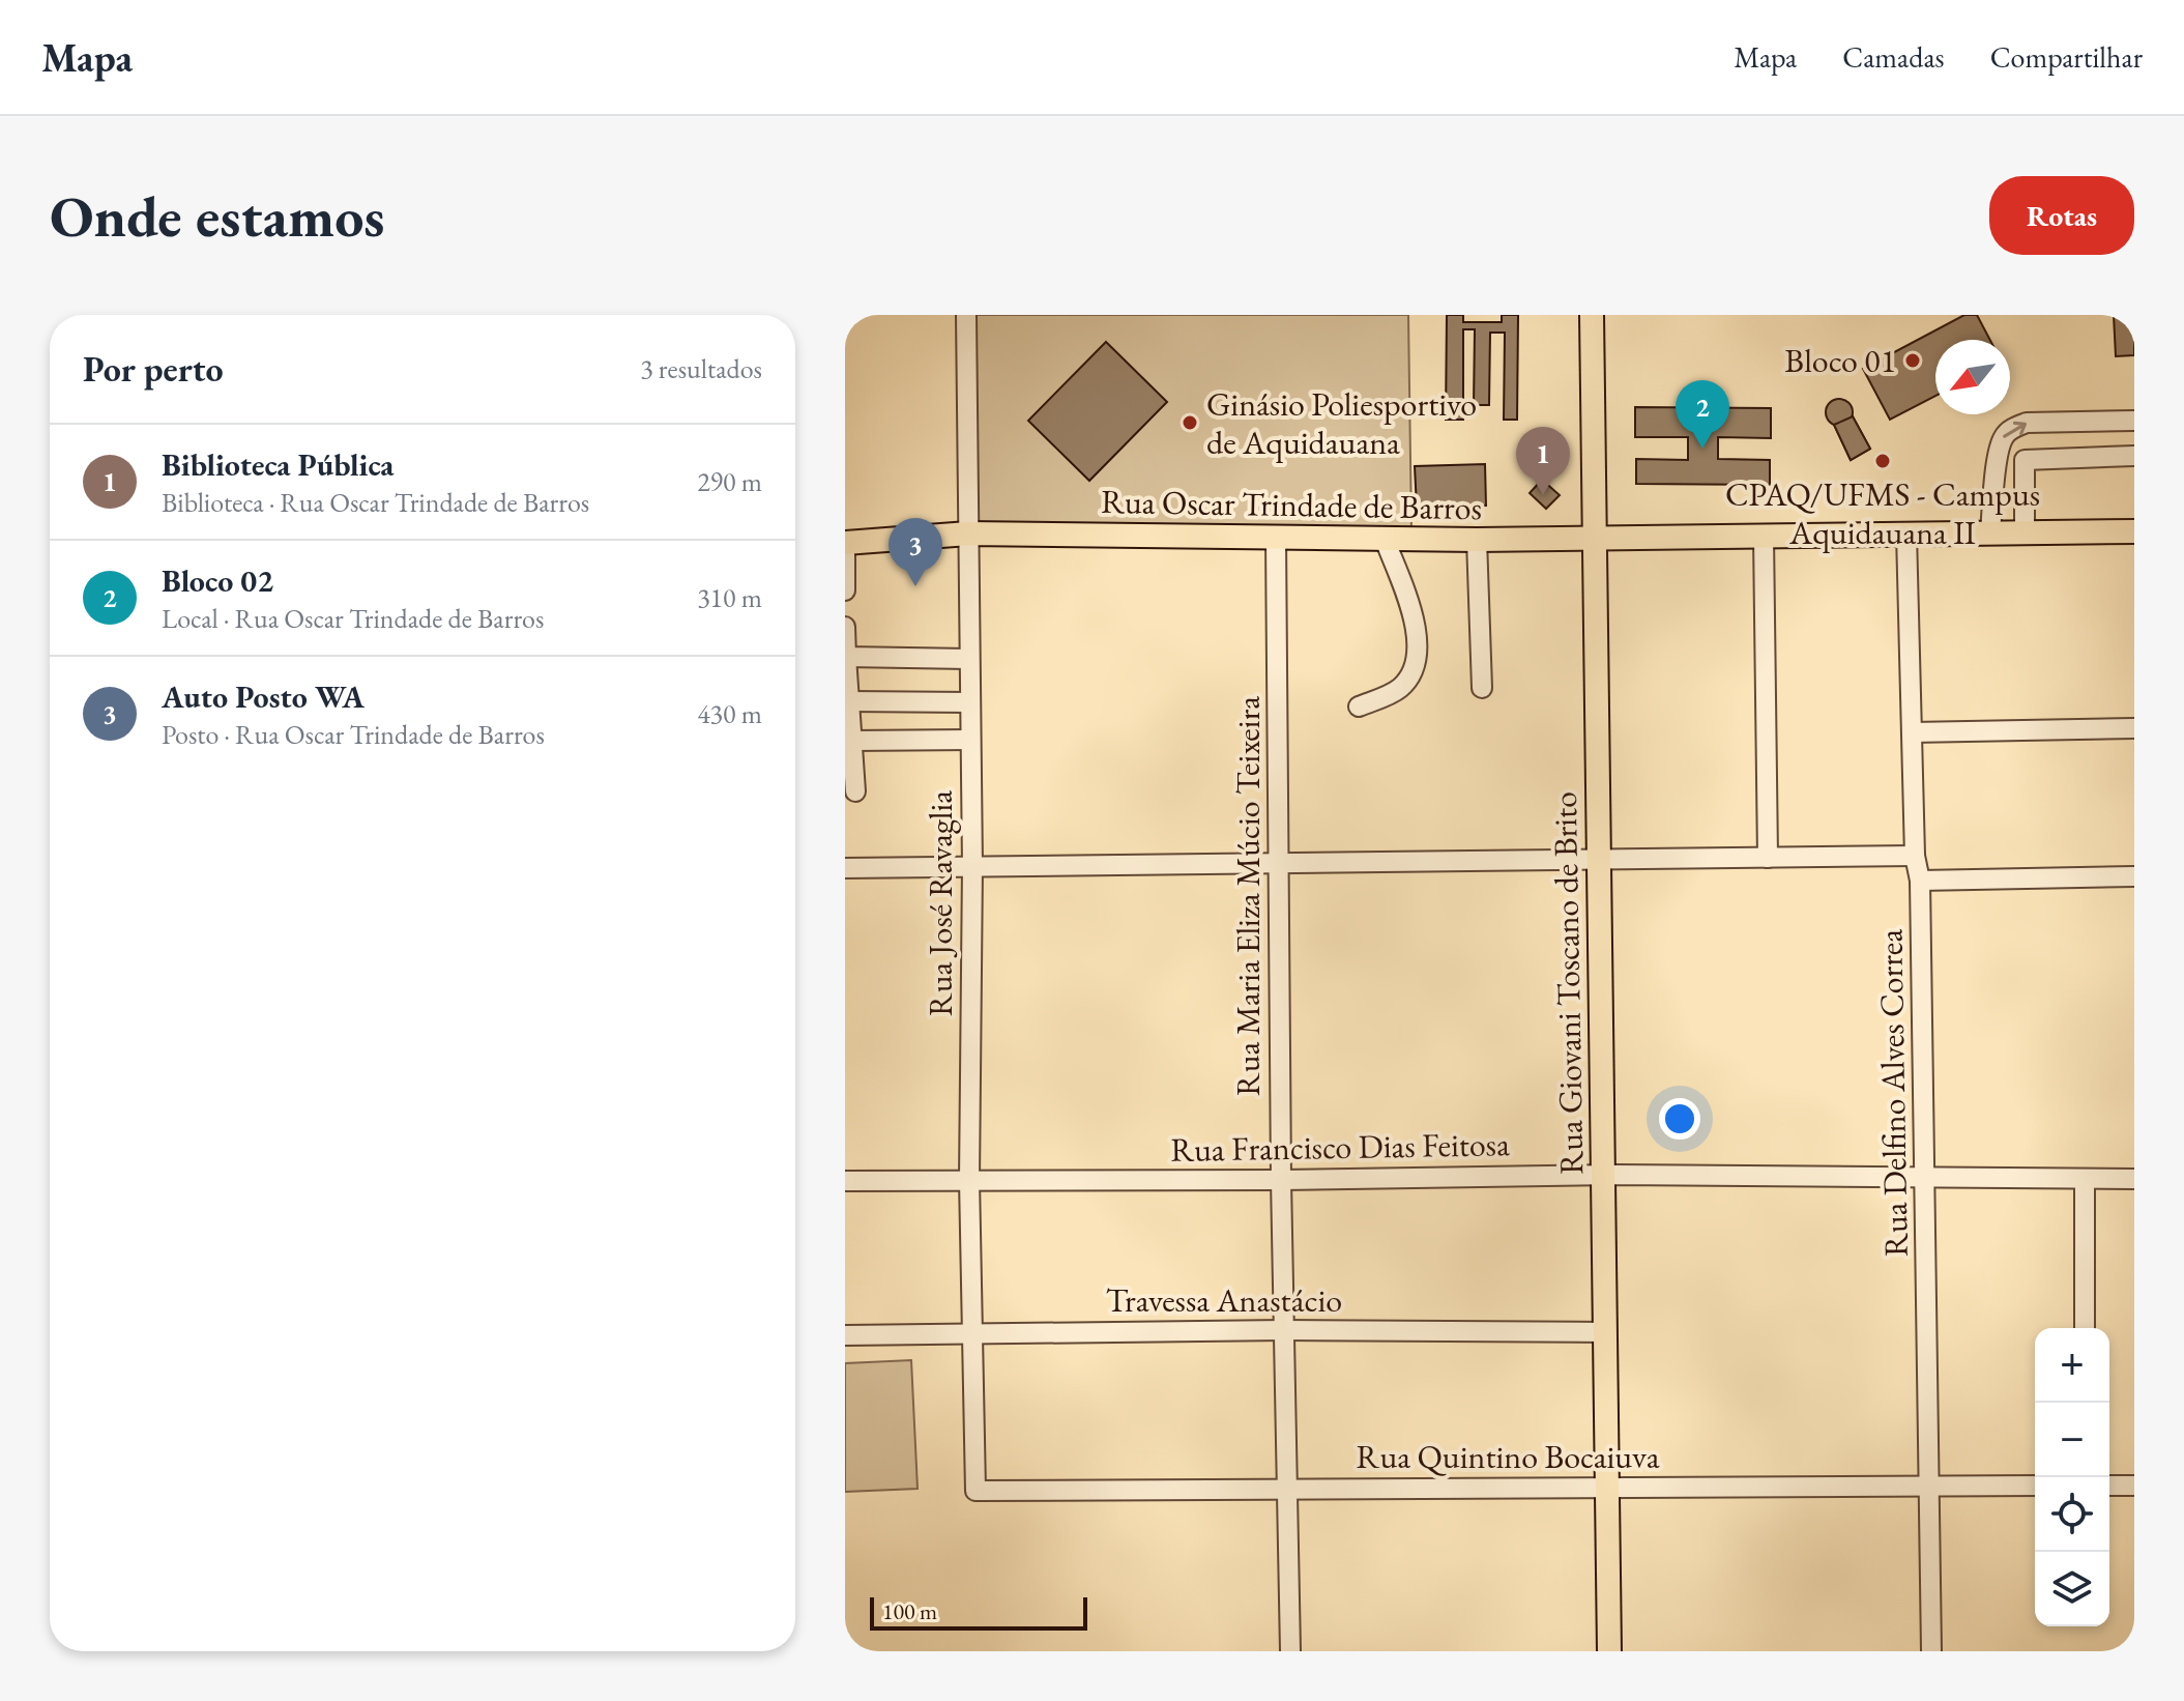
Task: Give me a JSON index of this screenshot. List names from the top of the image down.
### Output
{
  "streets": {
    "main road": ["Rua Oscar Trindade de Barros", "Rua Giovani Toscano de Brito"],
    "street": [
      "Rua Maria Eliza Múcio Teixeira",
      "Rua José Ravaglia",
      "Rua Delfino Alves Correa",
      "Rua Francisco Dias Feitosa",
      "Travessa Anastácio",
      "Rua Quintino Bocaiuva"
    ]
  },
  "crossings": [
    ["Rua Oscar Trindade de Barros", "Rua Maria Eliza Múcio Teixeira"],
    ["Rua Oscar Trindade de Barros", "Rua José Ravaglia"],
    ["Rua Oscar Trindade de Barros", "Rua Giovani Toscano de Brito"],
    ["Rua Oscar Trindade de Barros", "Rua Delfino Alves Correa"],
    ["Rua Maria Eliza Múcio Teixeira", "Rua Francisco Dias Feitosa"],
    ["Rua Maria Eliza Múcio Teixeira", "Travessa Anastácio"],
    ["Rua Maria Eliza Múcio Teixeira", "Rua Quintino Bocaiuva"],
    ["Rua José Ravaglia", "Rua Francisco Dias Feitosa"],
    ["Rua José Ravaglia", "Travessa Anastácio"],
    ["Rua José Ravaglia", "Rua Quintino Bocaiuva"],
    ["Rua Giovani Toscano de Brito", "Rua Francisco Dias Feitosa"],
    ["Rua Giovani Toscano de Brito", "Travessa Anastácio"],
    ["Rua Giovani Toscano de Brito", "Rua Quintino Bocaiuva"],
    ["Rua Delfino Alves Correa", "Rua Francisco Dias Feitosa"],
    ["Rua Delfino Alves Correa", "Rua Quintino Bocaiuva"]
  ],
  "places": ["Bloco 01", "Ginásio Poliesportivo de Aquidauana", "CPAQ/UFMS - Campus Aquidauana II"],
  "scale_bar": "100 m",
  "north": "bottom left",
  "page": {
    "header": "Mapa",
    "nav": ["Mapa", "Camadas", "Compartilhar"],
    "buttons": "Rotas",
    "title": "Onde estamos",
    "heading": ["Por perto", "3 resultados"],
    "pins": ["2", "1", "3"],
    "list": [
      {
        "mark": "1",
        "name": "Biblioteca Pública",
        "note": "Biblioteca · Rua Oscar Trindade de Barros",
        "value": "290 m"
      },
      {
        "mark": "2",
        "name": "Bloco 02",
        "note": "Local · Rua Oscar Trindade de Barros",
        "value": "310 m"
      },
      {
        "mark": "3",
        "name": "Auto Posto WA",
        "note": "Posto · Rua Oscar Trindade de Barros",
        "value": "430 m"
      }
    ],
    "map_buttons": ["+", "−"],
    "scale": "100 m"
  }
}
